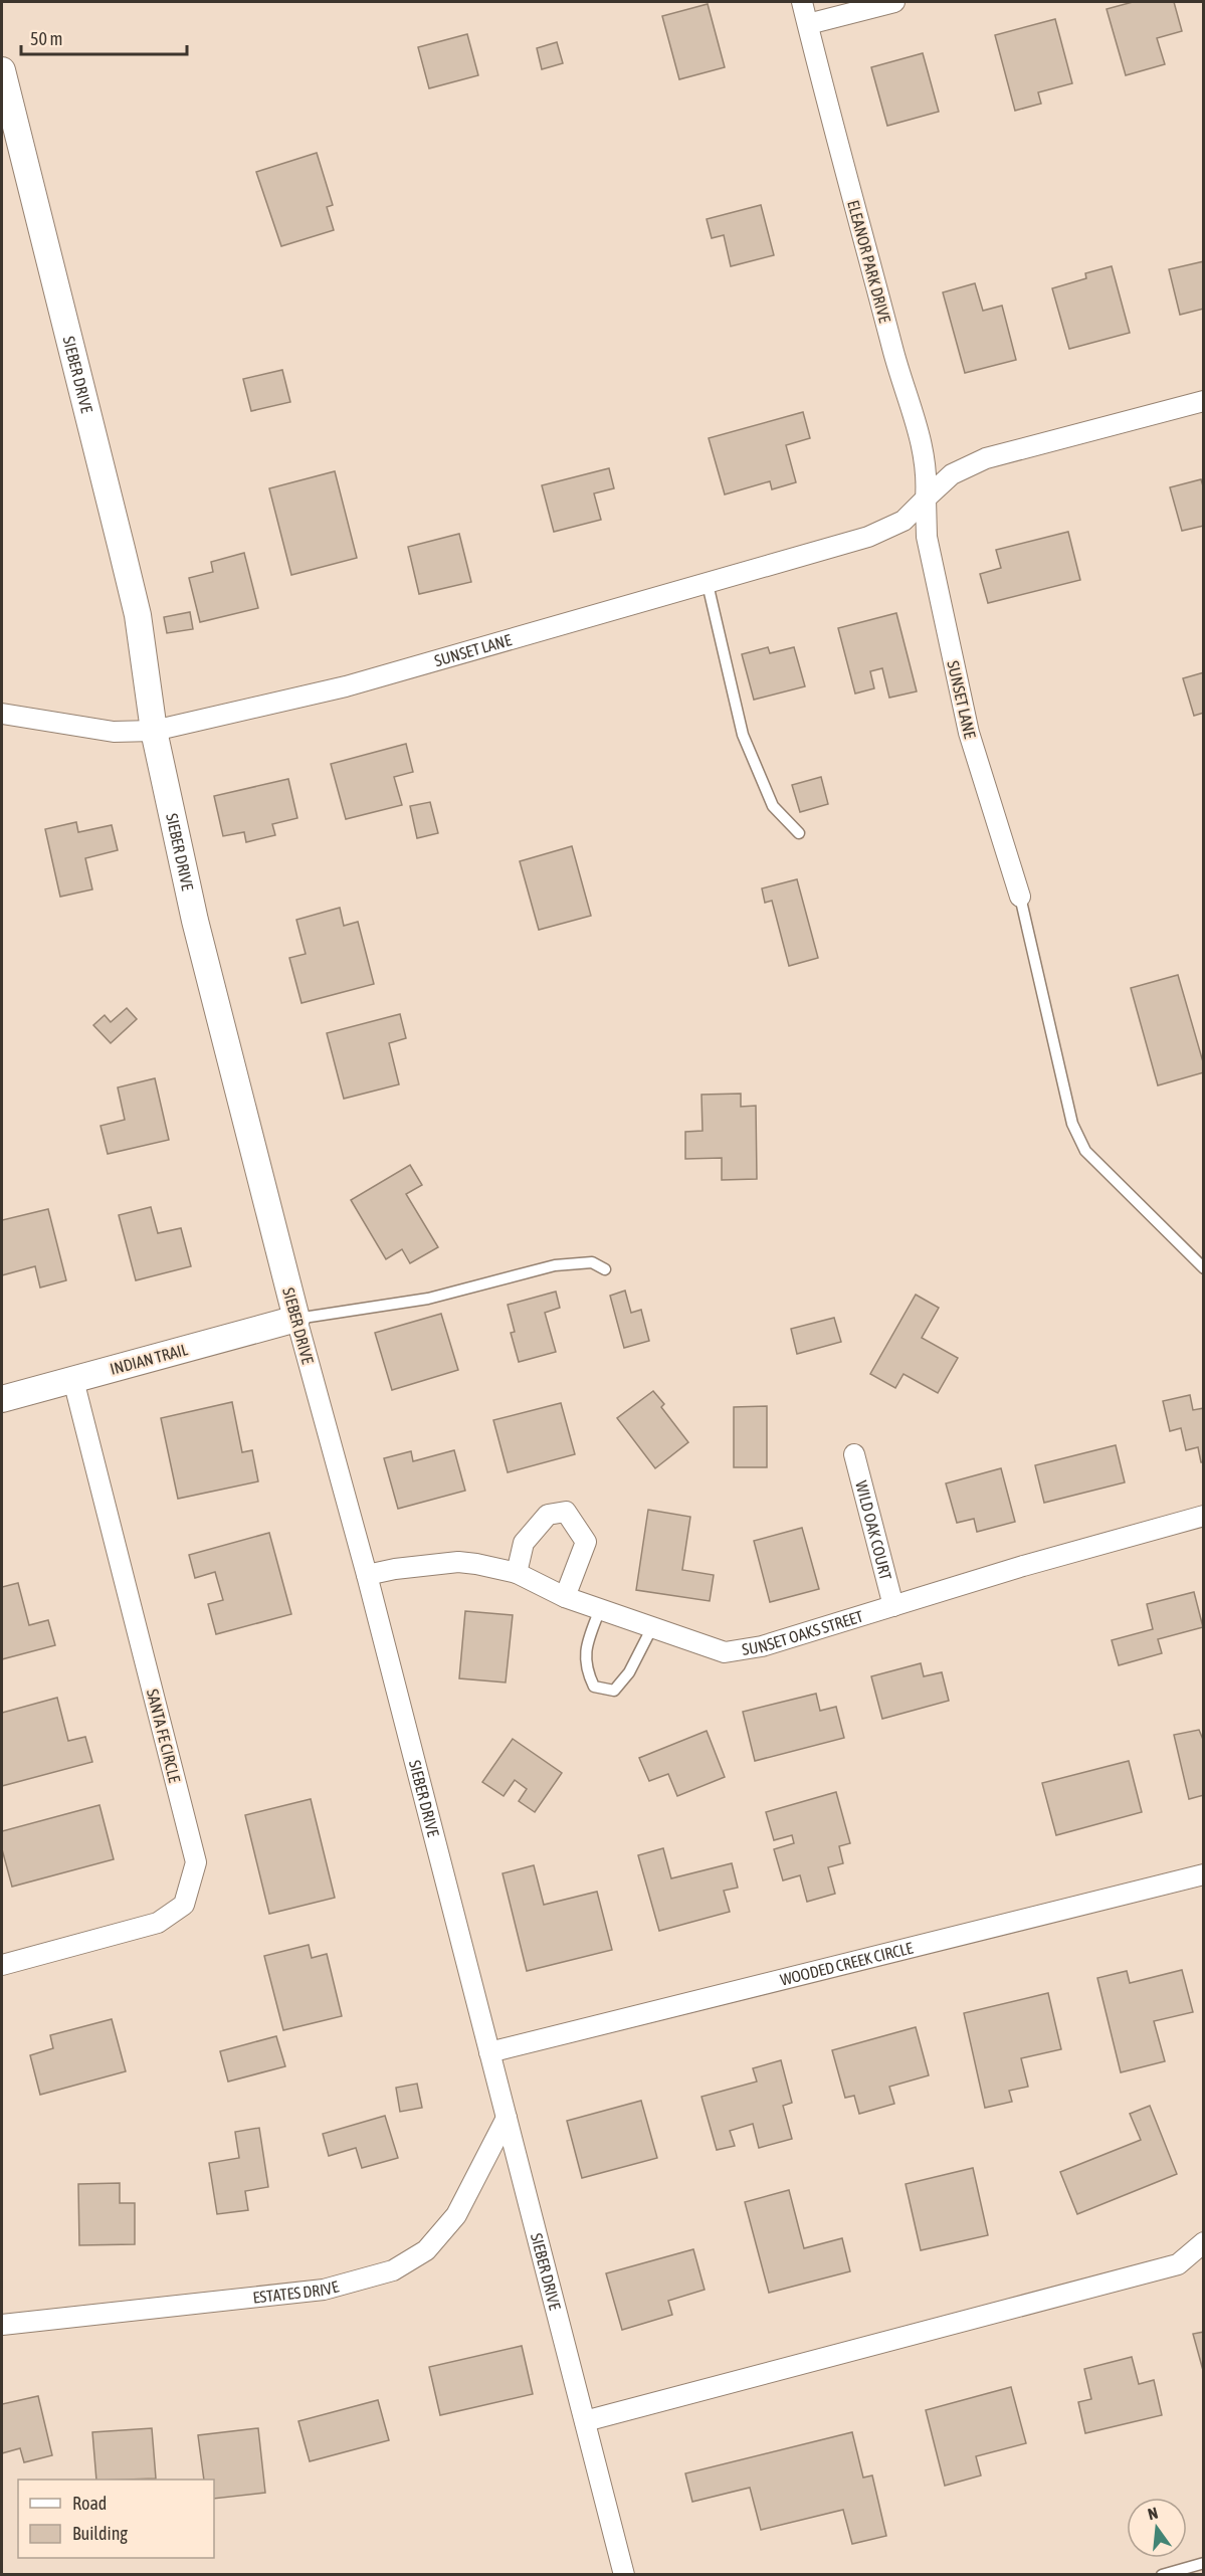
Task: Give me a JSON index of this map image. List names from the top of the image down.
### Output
{
  "streets": {
    "street": [
      "ELEANOR PARK DRIVE",
      "SIEBER DRIVE",
      "SUNSET LANE",
      "INDIAN TRAIL",
      "WILD OAK COURT",
      "SUNSET OAKS STREET",
      "SANTA FE CIRCLE",
      "WOODED CREEK CIRCLE",
      "ESTATES DRIVE"
    ]
  },
  "crossings": [
    ["ELEANOR PARK DRIVE", "SUNSET LANE"],
    ["SIEBER DRIVE", "SUNSET LANE"],
    ["SIEBER DRIVE", "INDIAN TRAIL"],
    ["SIEBER DRIVE", "SUNSET OAKS STREET"],
    ["SIEBER DRIVE", "WOODED CREEK CIRCLE"],
    ["SIEBER DRIVE", "ESTATES DRIVE"],
    ["INDIAN TRAIL", "SANTA FE CIRCLE"],
    ["WILD OAK COURT", "SUNSET OAKS STREET"]
  ],
  "legend": ["Road", "Building"],
  "scale_bar": "50 m",
  "north": "top"
}
